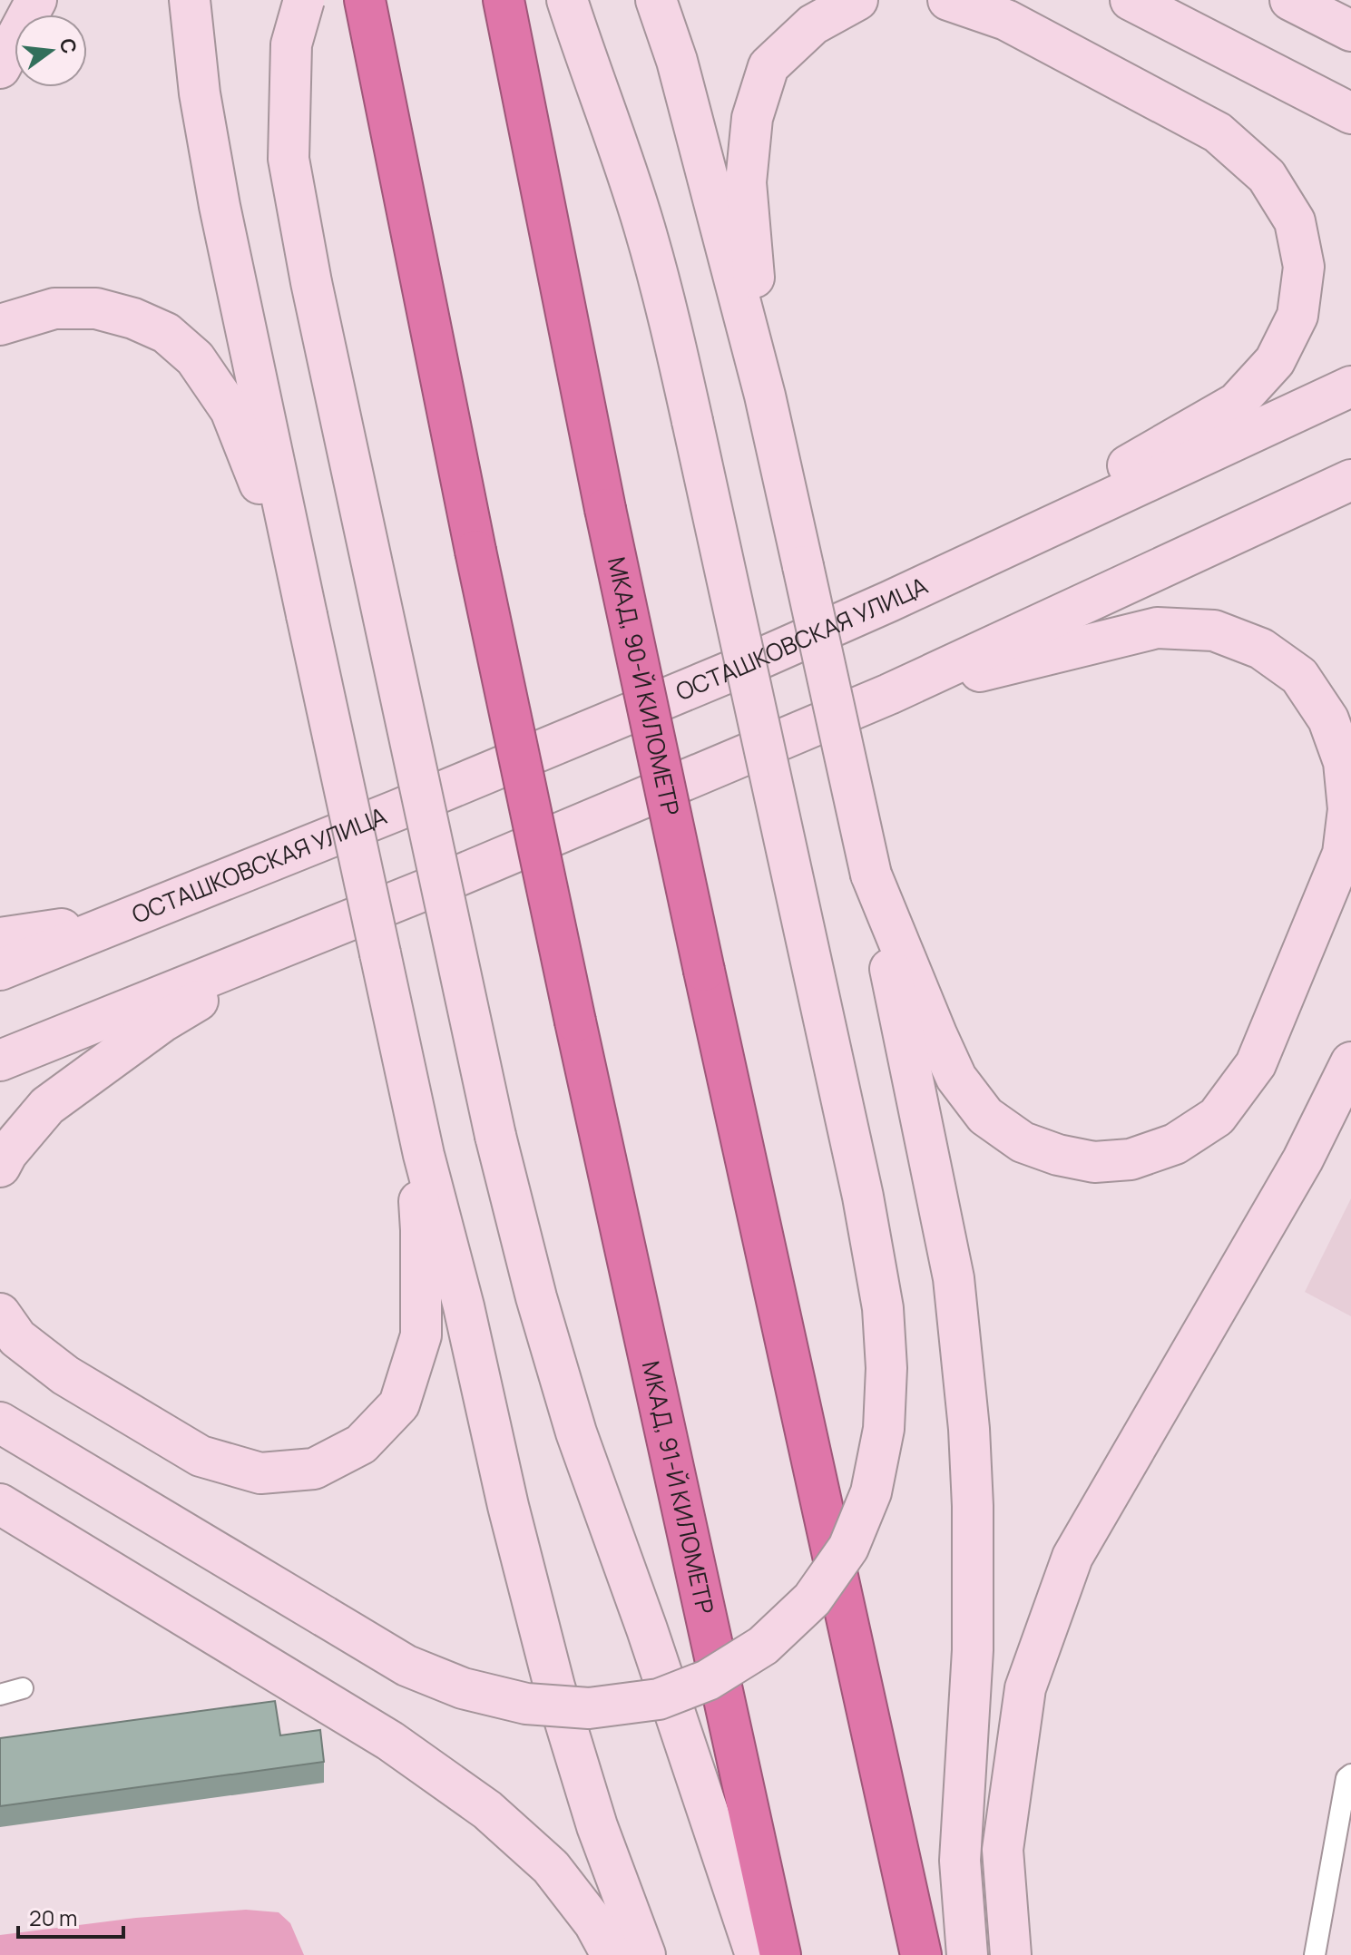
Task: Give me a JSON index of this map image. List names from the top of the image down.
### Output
{
  "streets": {
    "highway": ["МКАД, 90-Й КИЛОМЕТР", "МКАД, 91-Й КИЛОМЕТР"],
    "main road": ["ОСТАШКОВСКАЯ УЛИЦА"]
  },
  "scale_bar": "20 m",
  "north": "right"
}
